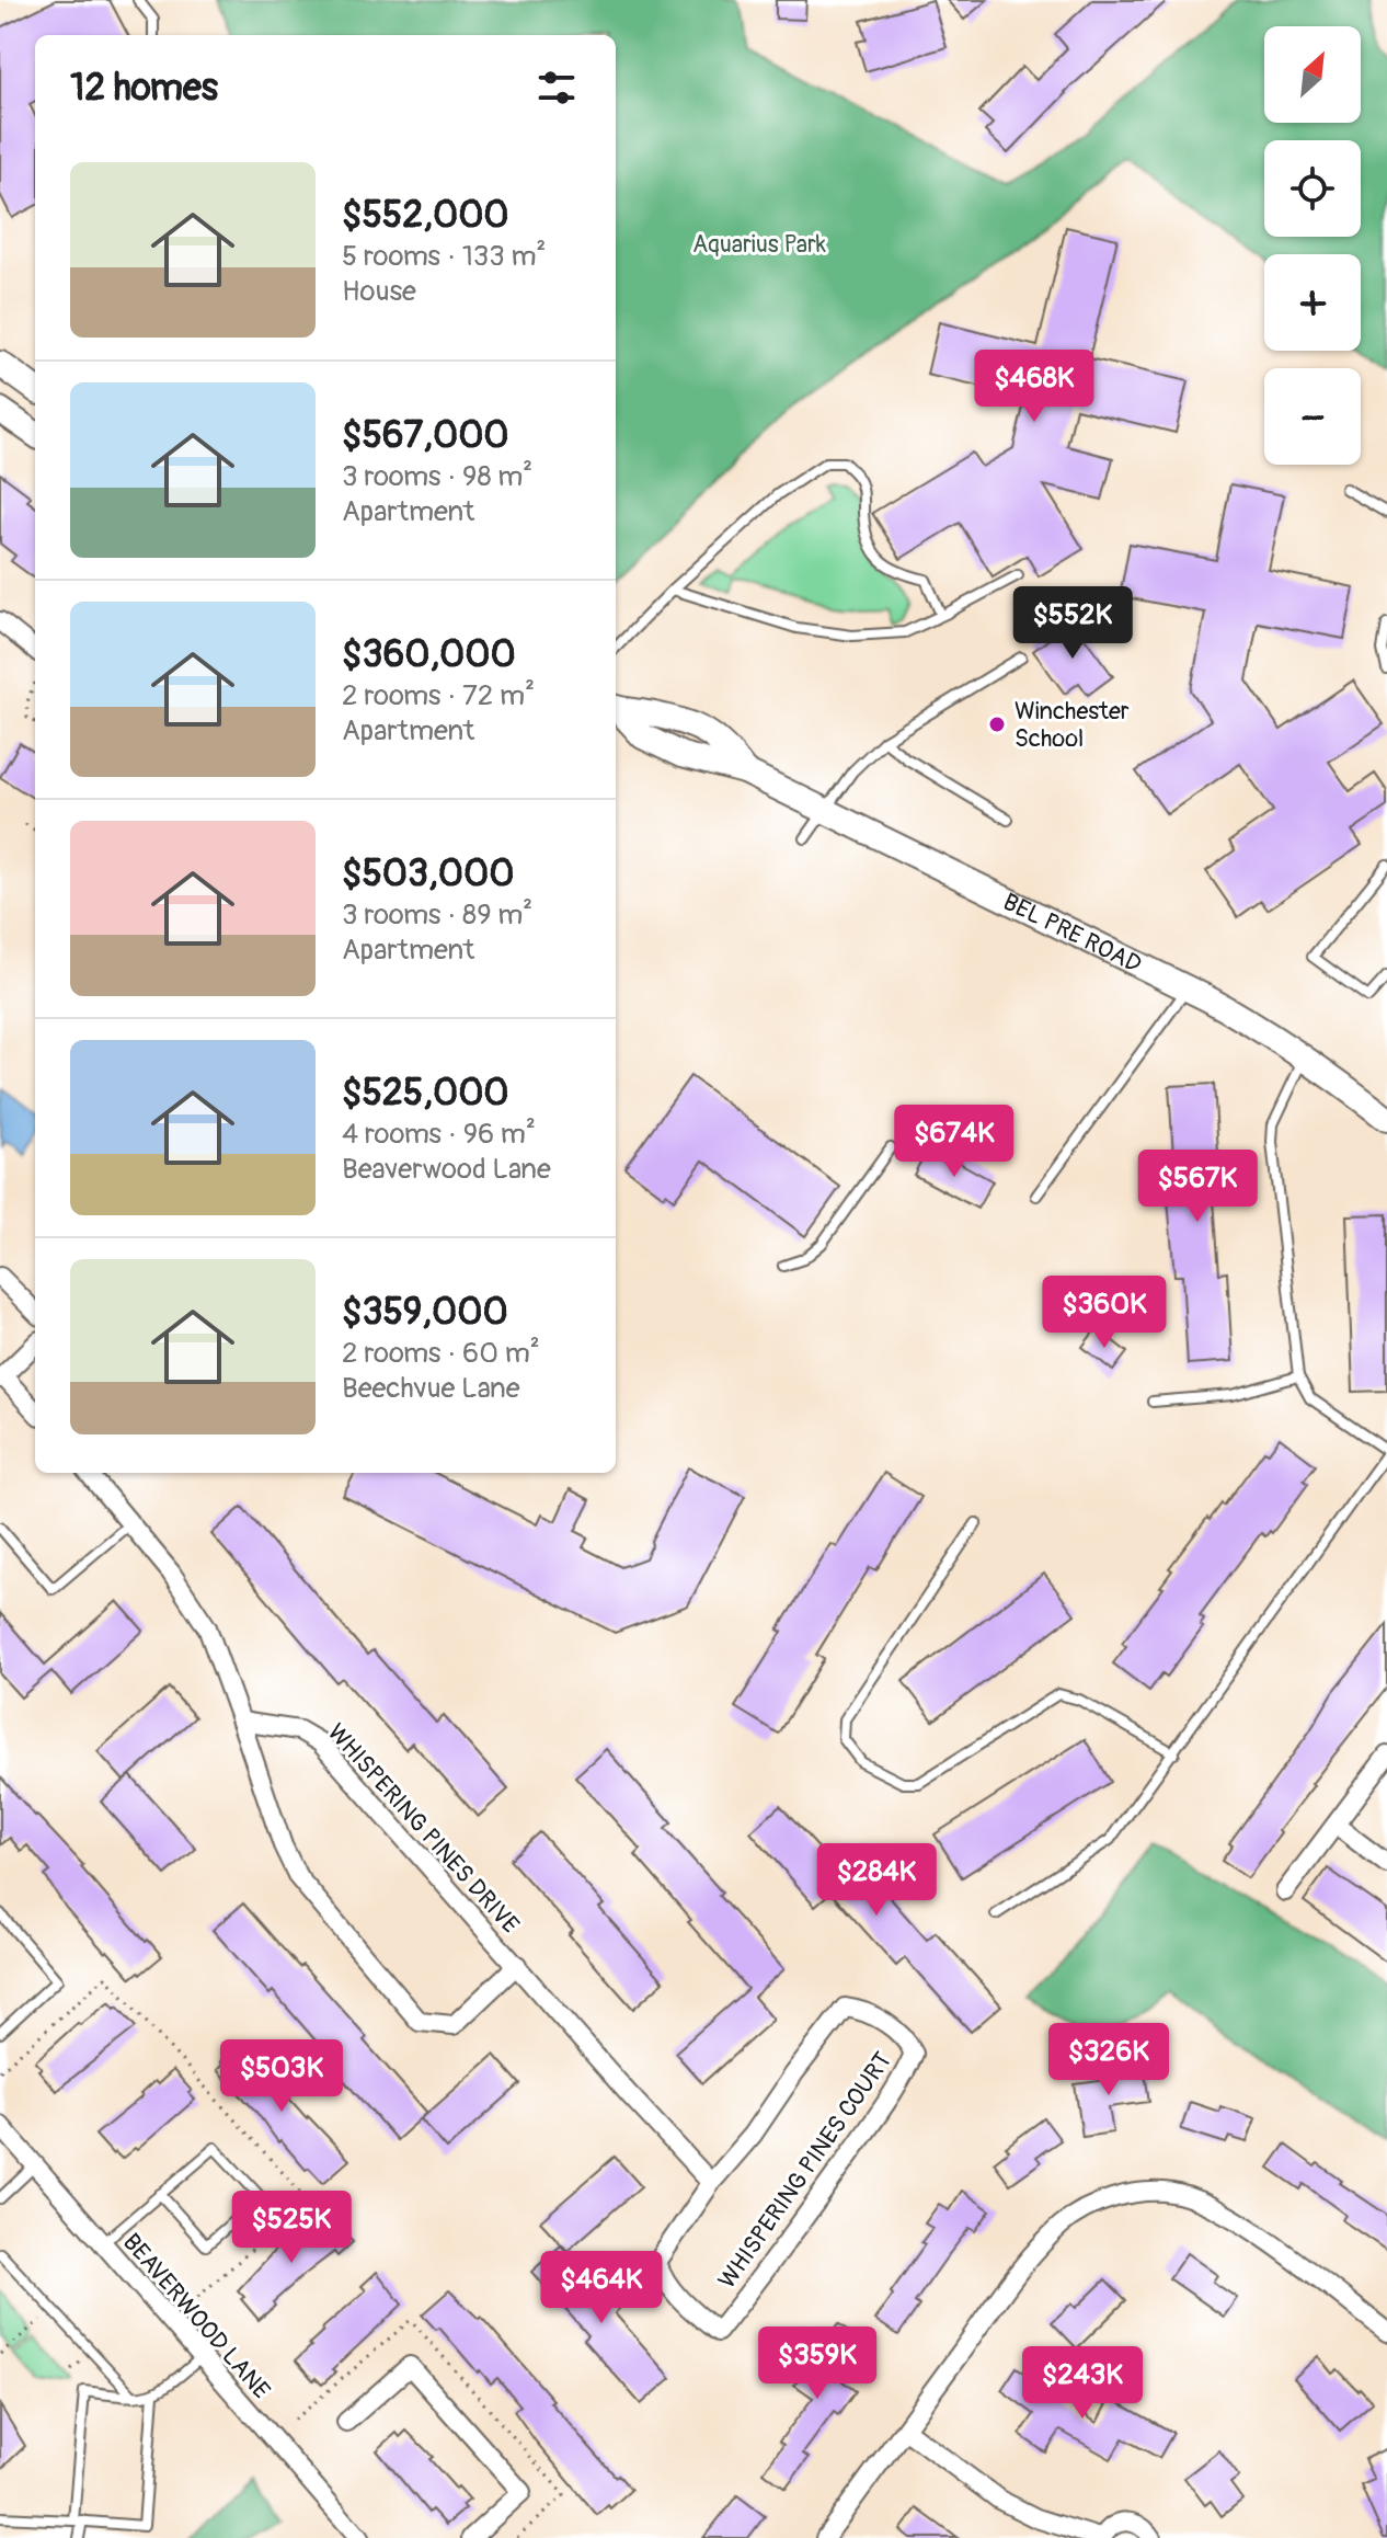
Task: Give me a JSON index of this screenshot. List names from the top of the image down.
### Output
{
  "streets": {
    "main road": ["BEL PRE ROAD"],
    "street": ["WHISPERING PINES DRIVE", "WHISPERING PINES COURT", "BEAVERWOOD LANE"]
  },
  "crossings": [
    ["WHISPERING PINES DRIVE", "WHISPERING PINES COURT"]
  ],
  "parks": ["Aquarius Park"],
  "places": ["Winchester School"],
  "north": "top right",
  "page": {
    "map_buttons": ["+", "−"],
    "heading": "12 homes",
    "list": [
      {
        "name": "$552,000",
        "note": "5 rooms · 133 m² · House"
      },
      {
        "name": "$567,000",
        "note": "3 rooms · 98 m² · Apartment"
      },
      {
        "name": "$360,000",
        "note": "2 rooms · 72 m² · Apartment"
      },
      {
        "name": "$503,000",
        "note": "3 rooms · 89 m² · Apartment"
      },
      {
        "name": "$525,000",
        "note": "4 rooms · 96 m² · Beaverwood Lane"
      },
      {
        "name": "$359,000",
        "note": "2 rooms · 60 m² · Beechvue Lane"
      }
    ],
    "price": [
      "$468K",
      "$552K",
      "$674K",
      "$567K",
      "$360K",
      "$284K",
      "$326K",
      "$503K",
      "$525K",
      "$464K",
      "$359K",
      "$243K"
    ]
  }
}
